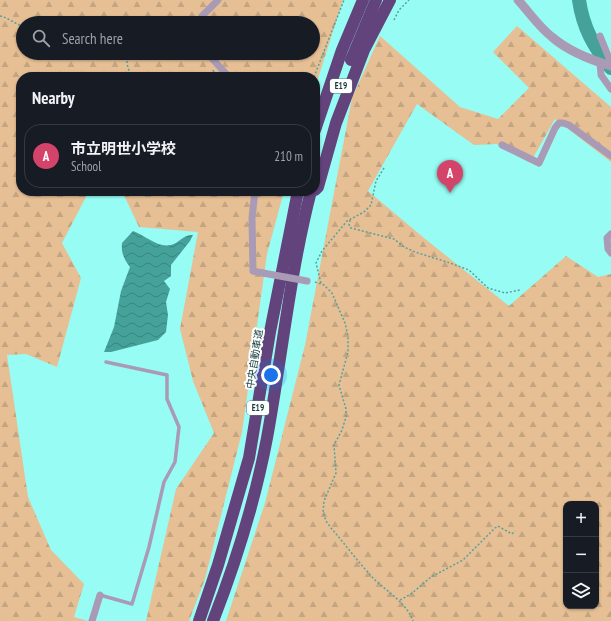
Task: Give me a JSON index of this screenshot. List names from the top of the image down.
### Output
{
  "streets": {
    "highway": ["E19", "中央自動車道"]
  },
  "page": {
    "search": "Search here",
    "heading": "Nearby",
    "list": [
      {
        "mark": "A",
        "name": "市立明世小学校",
        "note": "School",
        "value": "210 m"
      }
    ],
    "pins": "A",
    "map_buttons": ["+", "−"]
  }
}
